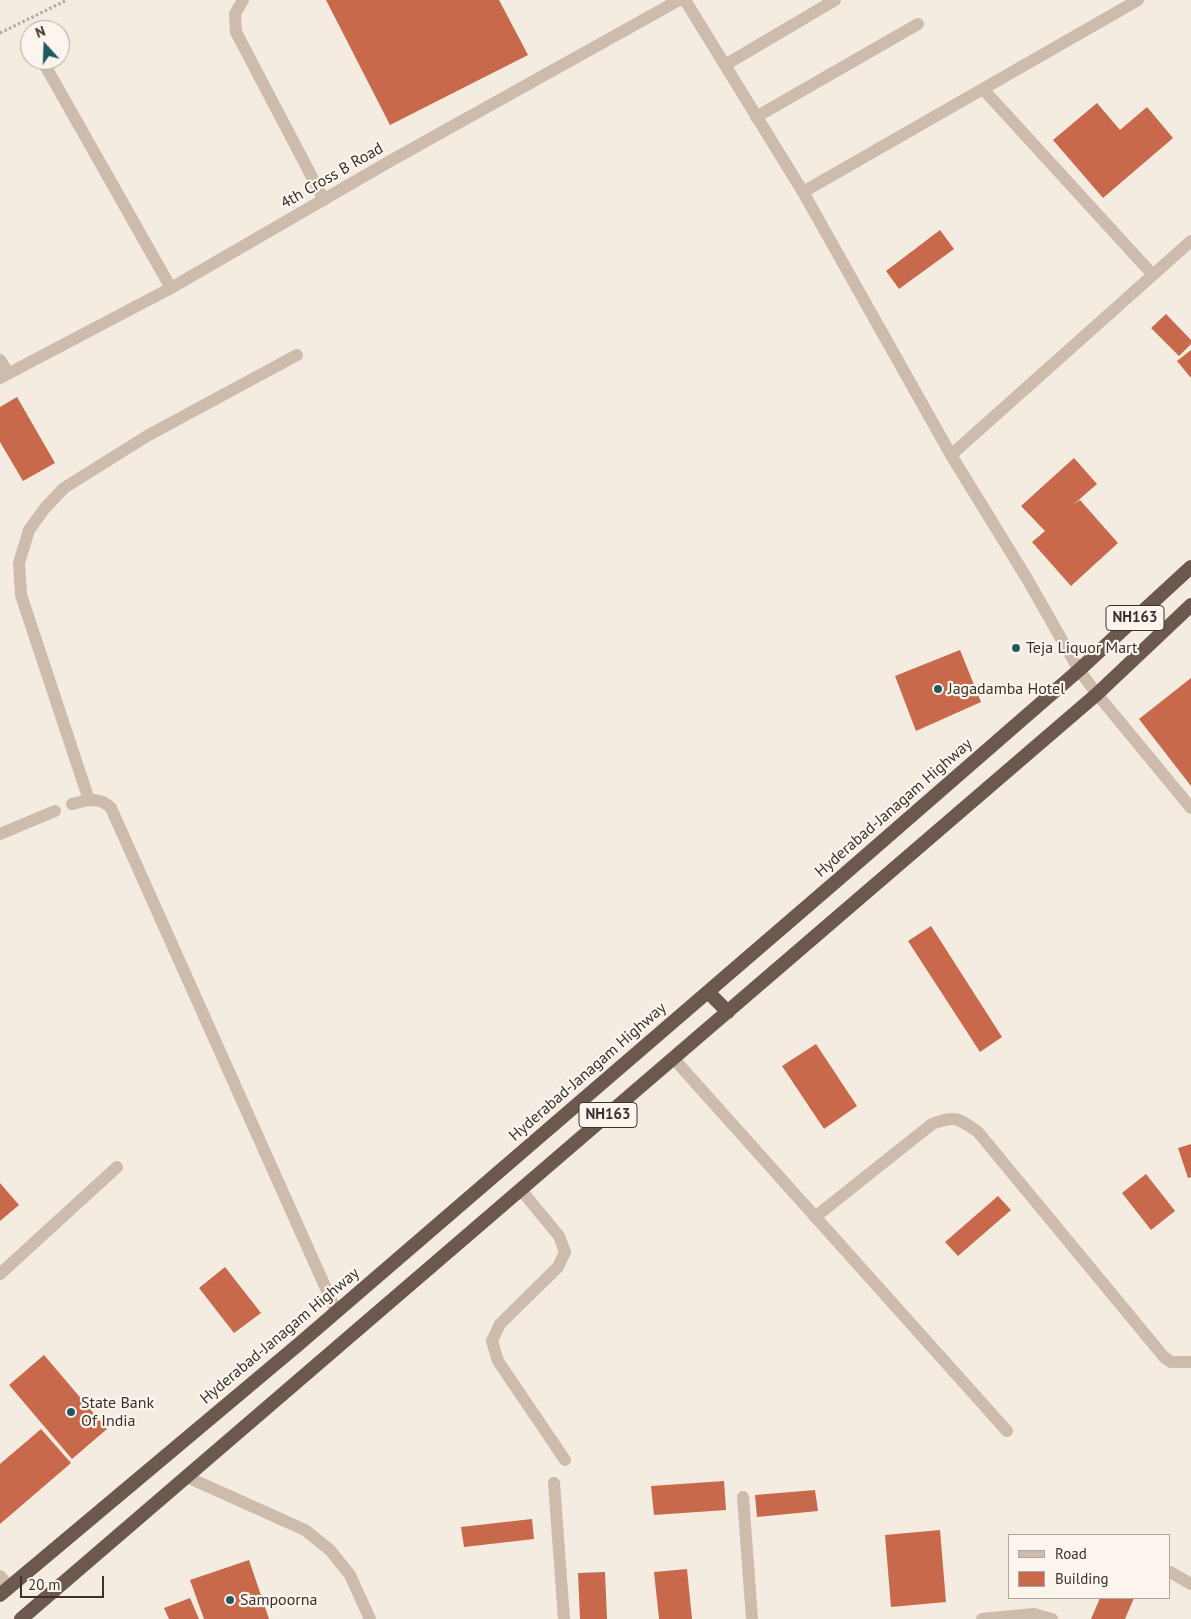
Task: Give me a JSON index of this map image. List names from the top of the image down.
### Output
{
  "streets": {
    "highway": ["NH163", "Hyderabad-Janagam Highway"],
    "street": ["4th Cross B Road"]
  },
  "places": [
    "Teja Liquor Mart",
    "Jagadamba Hotel",
    "State Bank Of India",
    "Sampoorna"
  ],
  "legend": ["Road", "Building"],
  "scale_bar": "20 m",
  "north": "top"
}
